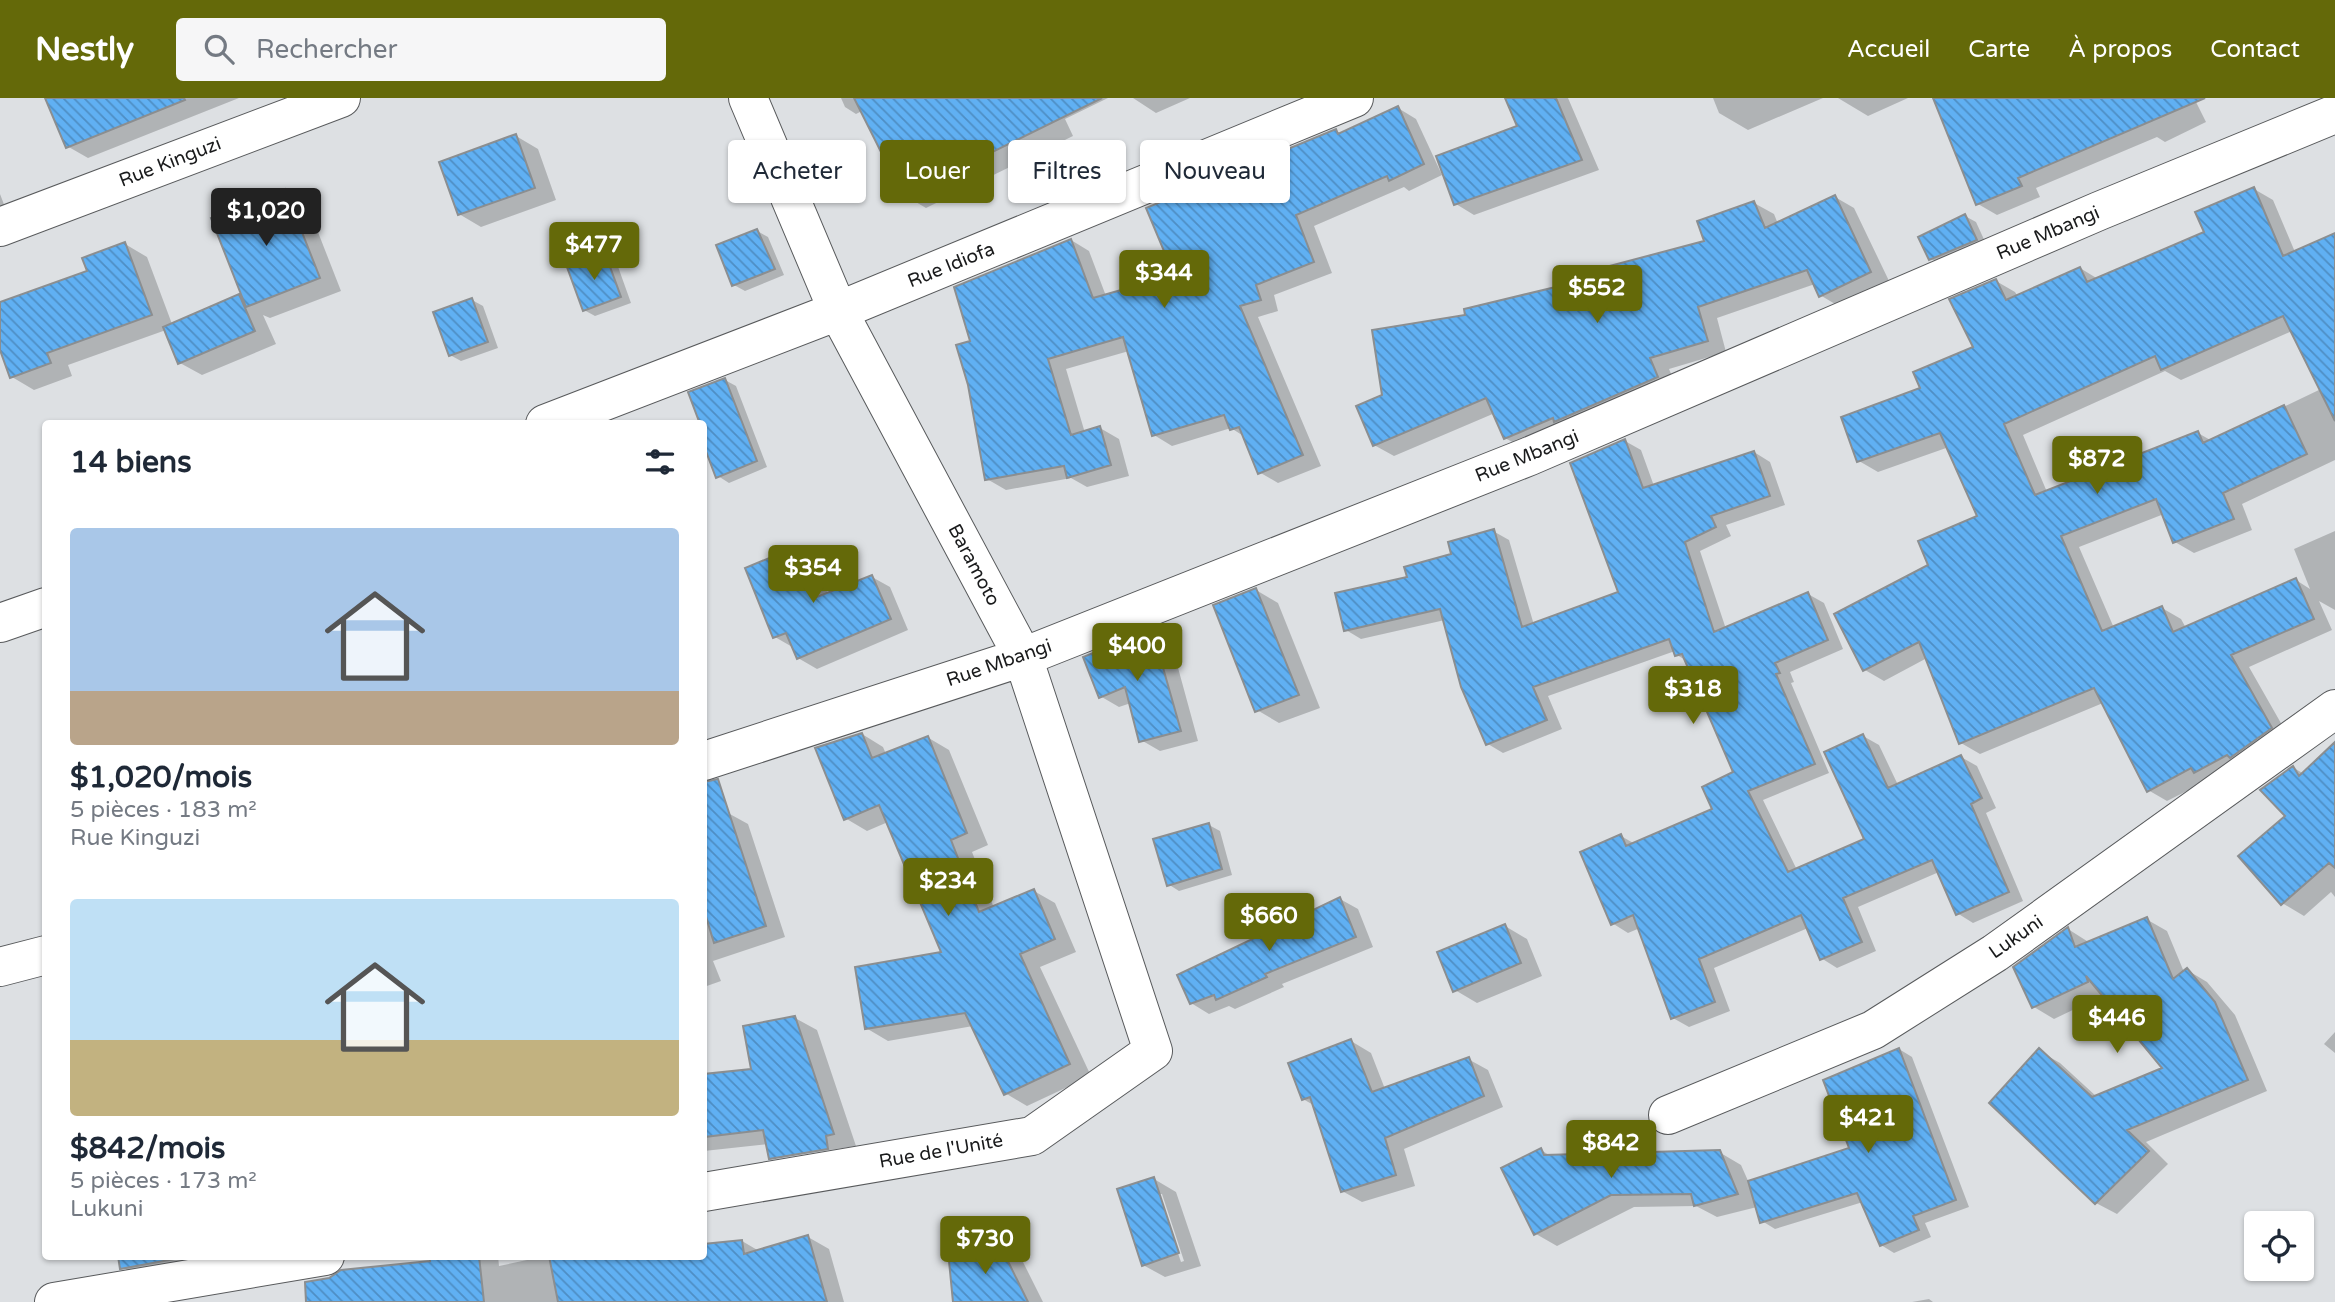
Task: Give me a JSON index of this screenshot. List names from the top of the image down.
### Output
{
  "streets": {
    "street": [
      "Rue Kinguzi",
      "Rue Mbangi",
      "Rue Idiofa",
      "Baramoto",
      "Lukuni",
      "Rue de l'Unité"
    ]
  },
  "crossings": [
    ["Rue Mbangi", "Baramoto"],
    ["Rue Idiofa", "Baramoto"],
    ["Baramoto", "Rue de l'Unité"]
  ],
  "page": {
    "header": "Nestly",
    "search": "Rechercher",
    "nav": [
      "Accueil",
      "Carte",
      "À propos",
      "Contact"
    ],
    "chip": [
      "Acheter",
      "Louer",
      "Filtres",
      "Nouveau"
    ],
    "price": [
      "$1,020",
      "$477",
      "$344",
      "$552",
      "$872",
      "$354",
      "$400",
      "$318",
      "$234",
      "$660",
      "$446",
      "$421",
      "$842",
      "$730"
    ],
    "heading": "14 biens",
    "list": [
      {
        "name": "$1,020/mois",
        "note": "5 pièces · 183 m² · Rue Kinguzi"
      },
      {
        "name": "$842/mois",
        "note": "5 pièces · 173 m² · Lukuni"
      }
    ]
  }
}
